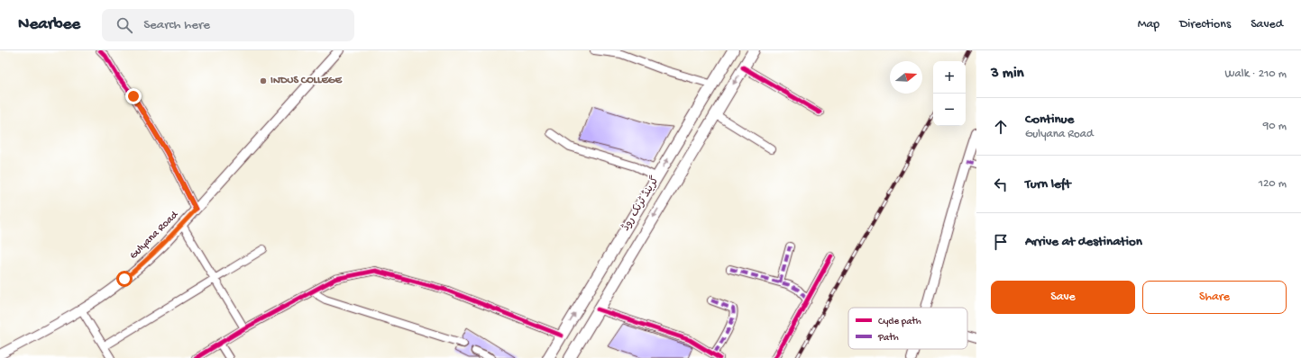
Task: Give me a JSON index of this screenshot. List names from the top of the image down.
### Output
{
  "streets": {
    "highway": ["گرینڈ ٹرنک روڈ"],
    "main road": ["Gulyana Road"]
  },
  "places": ["INDUS COLLEGE"],
  "legend": ["Cycle path", "Path"],
  "north": "right",
  "page": {
    "header": "Nearbee",
    "search": "Search here",
    "nav": ["Map", "Directions", "Saved"],
    "heading": ["3 min", "Walk · 210 m"],
    "map_buttons": ["+", "−"],
    "list": [
      ["Continue", "Gulyana Road", "90 m"],
      ["Turn left", "120 m"],
      "Arrive at destination"
    ],
    "buttons": ["Save", "Share"]
  }
}
